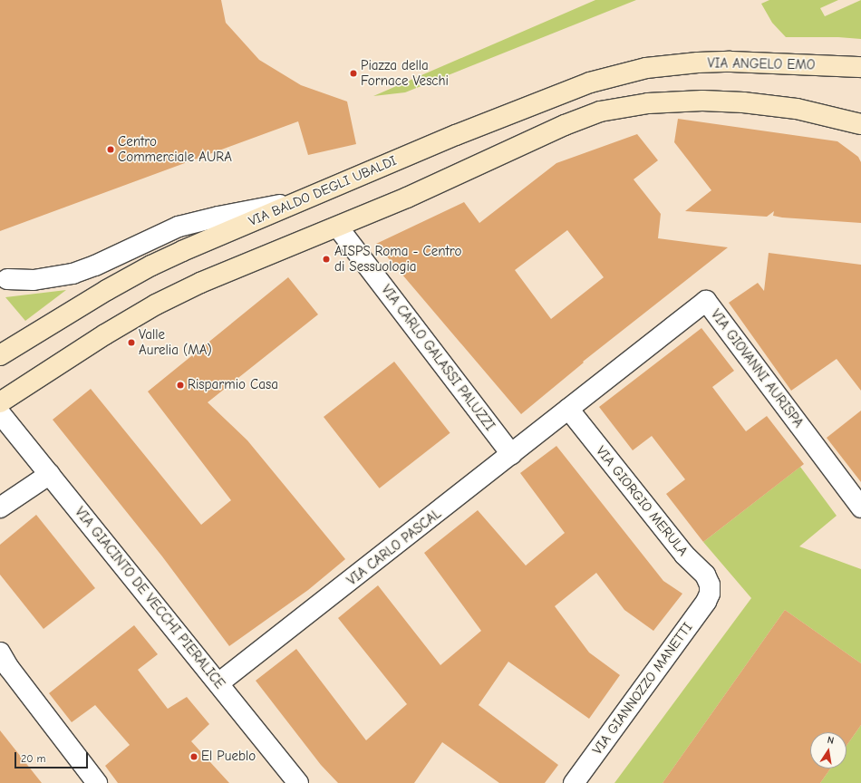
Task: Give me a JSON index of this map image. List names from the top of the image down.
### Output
{
  "streets": {
    "main road": ["VIA ANGELO EMO", "VIA BALDO DEGLI UBALDI"],
    "street": [
      "VIA CARLO GALASSI PALUZZI",
      "VIA GIOVANNI AURISPA",
      "VIA GIORGIO MERULA",
      "VIA CARLO PASCAL",
      "VIA GIACINTO DE VECCHI PIERALICE",
      "VIA GIANNOZZO MANETTI"
    ]
  },
  "crossings": [
    ["VIA ANGELO EMO", "VIA BALDO DEGLI UBALDI"],
    ["VIA CARLO GALASSI PALUZZI", "VIA CARLO PASCAL"],
    ["VIA GIOVANNI AURISPA", "VIA GIORGIO MERULA"],
    ["VIA GIOVANNI AURISPA", "VIA CARLO PASCAL"],
    ["VIA GIORGIO MERULA", "VIA CARLO PASCAL"],
    ["VIA GIORGIO MERULA", "VIA GIANNOZZO MANETTI"],
    ["VIA CARLO PASCAL", "VIA GIACINTO DE VECCHI PIERALICE"]
  ],
  "places": [
    "Piazza della Fornace Veschi",
    "Centro Commerciale AURA",
    "AISPS Roma - Centro di Sessuologia",
    "Valle Aurelia (MA)",
    "Risparmio Casa",
    "El Pueblo"
  ],
  "scale_bar": "20 m",
  "north": "top"
}
